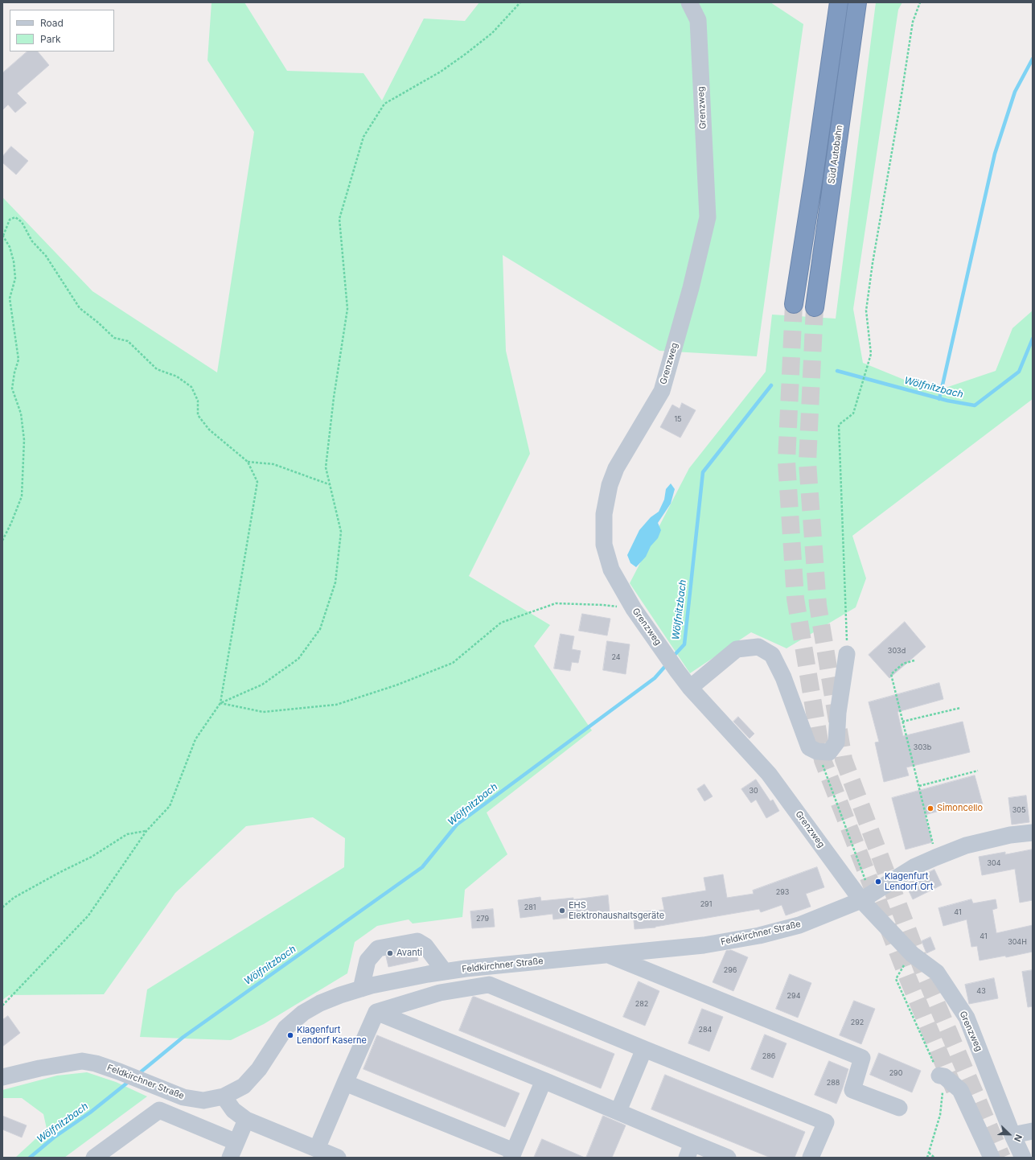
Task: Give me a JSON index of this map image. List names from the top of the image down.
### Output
{
  "streets": {
    "highway": ["Süd Autobahn"],
    "street": ["Grenzweg", "Feldkirchner Straße"]
  },
  "crossings": [
    ["Grenzweg", "Feldkirchner Straße"]
  ],
  "water": ["Wölfnitzbach"],
  "places": [
    "Simoncello",
    "Klagenfurt Lendorf Ort",
    "EHS Elektrohaushaltsgeräte",
    "Avanti",
    "Klagenfurt Lendorf Kaserne"
  ],
  "house_numbers": [
    "15",
    "303d",
    "24",
    "303b",
    "30",
    "305",
    "304",
    "293",
    "291",
    "281",
    "41",
    "279",
    "41",
    "304H",
    "296",
    "43",
    "294",
    "282",
    "292",
    "284",
    "286",
    "290",
    "288"
  ],
  "legend": ["Road", "Park"],
  "north": "bottom right"
}
